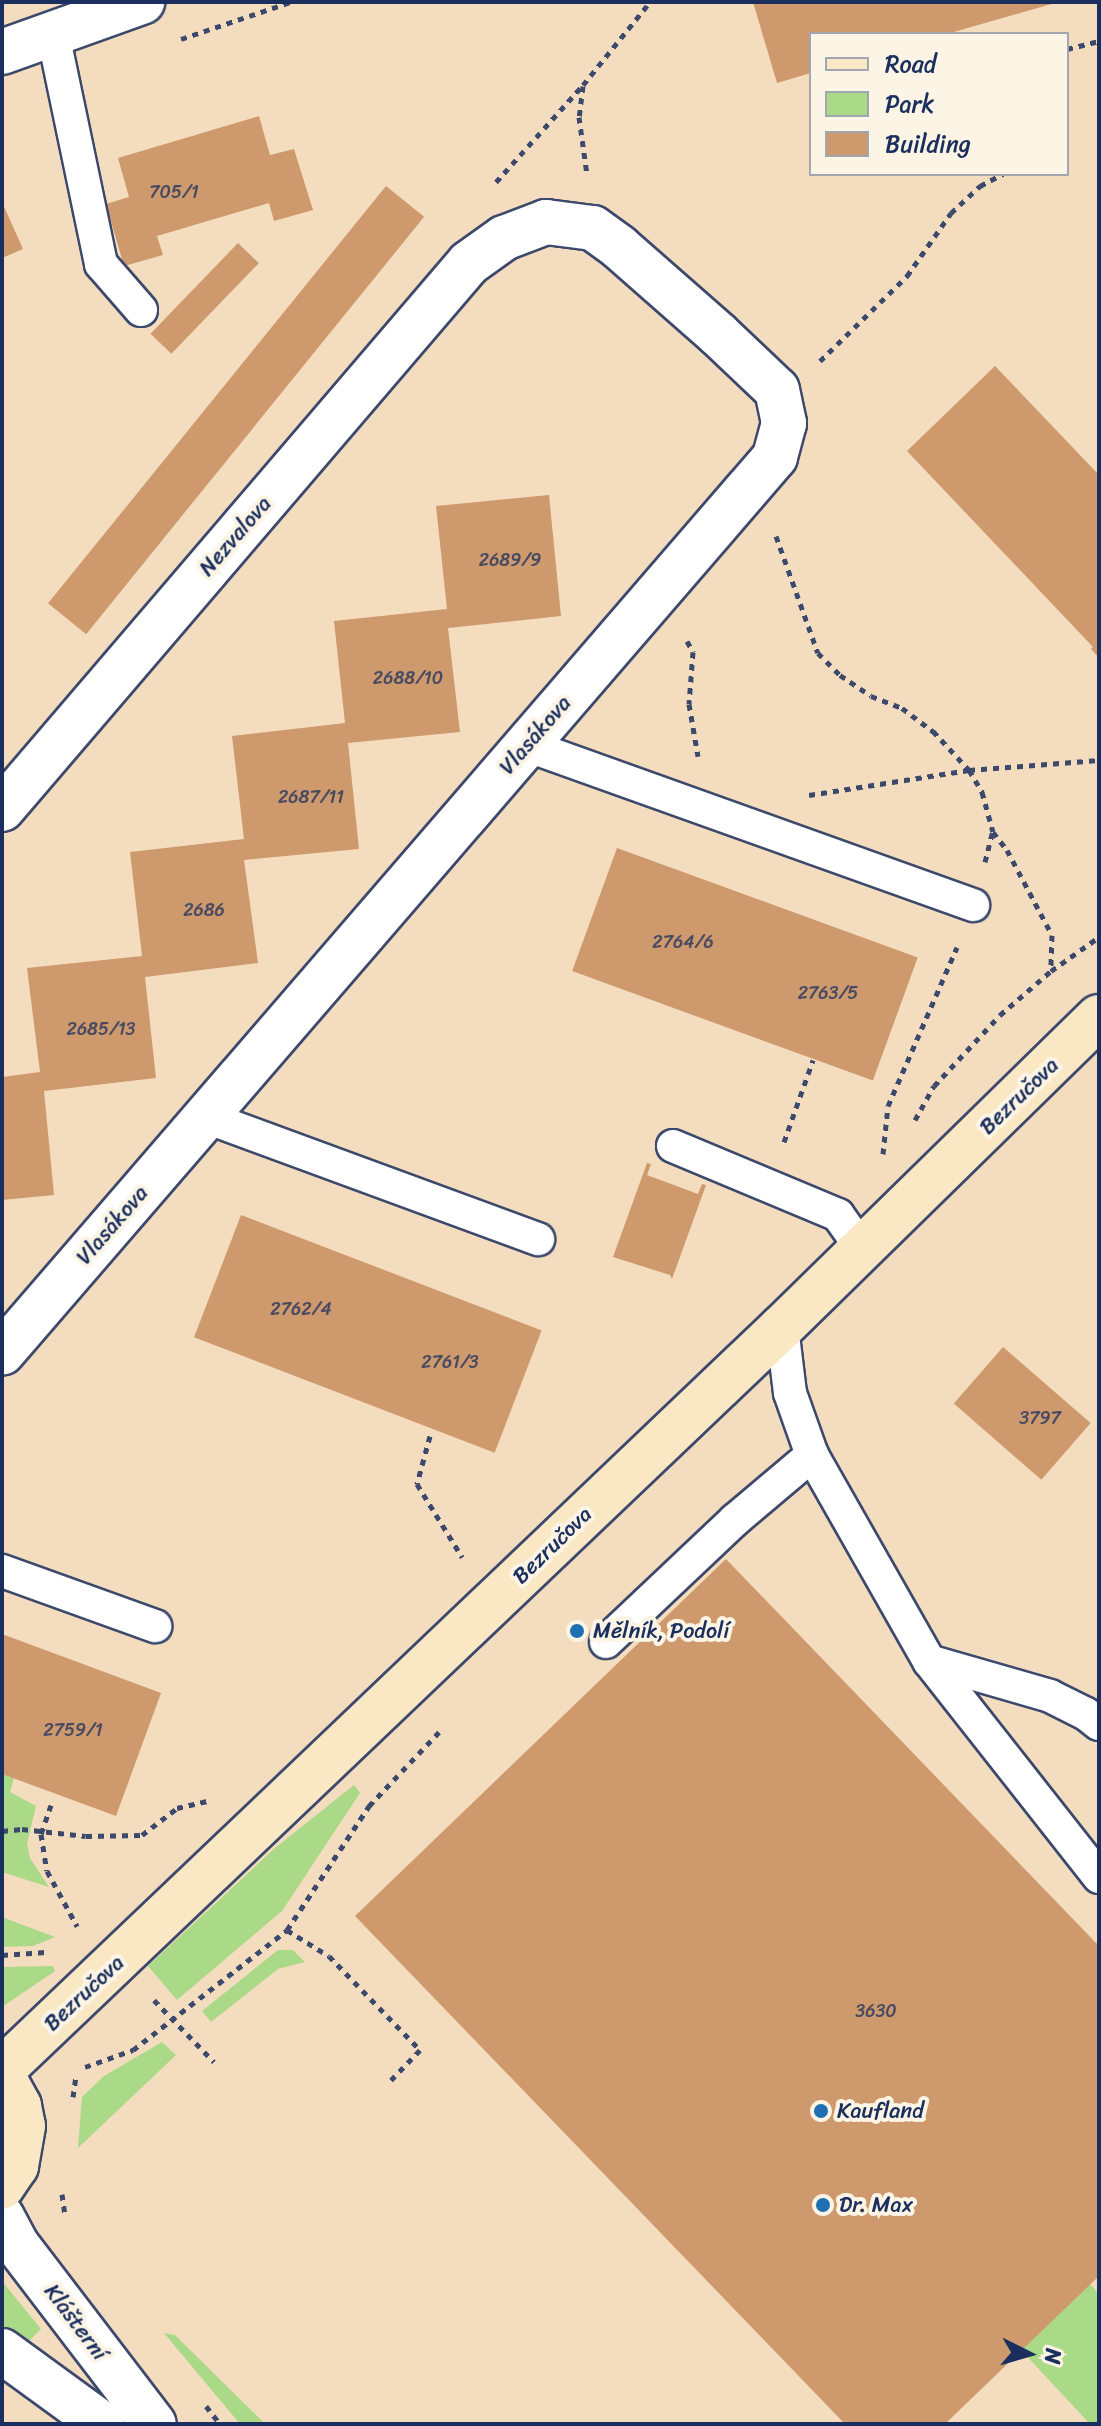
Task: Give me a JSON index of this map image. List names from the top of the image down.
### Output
{
  "streets": {
    "street": [
      "Nezvalova",
      "Vlasákova",
      "Bezručova",
      "Klášterní"
    ]
  },
  "places": ["Mělník, Podolí", "Kaufland", "Dr. Max"],
  "house_numbers": [
    "705/1",
    "2689/9",
    "2688/10",
    "2687/11",
    "2686",
    "2764/6",
    "2763/5",
    "2685/13",
    "2762/4",
    "2761/3",
    "3797",
    "2759/1",
    "3630"
  ],
  "legend": ["Road", "Park", "Building"],
  "north": "right"
}
